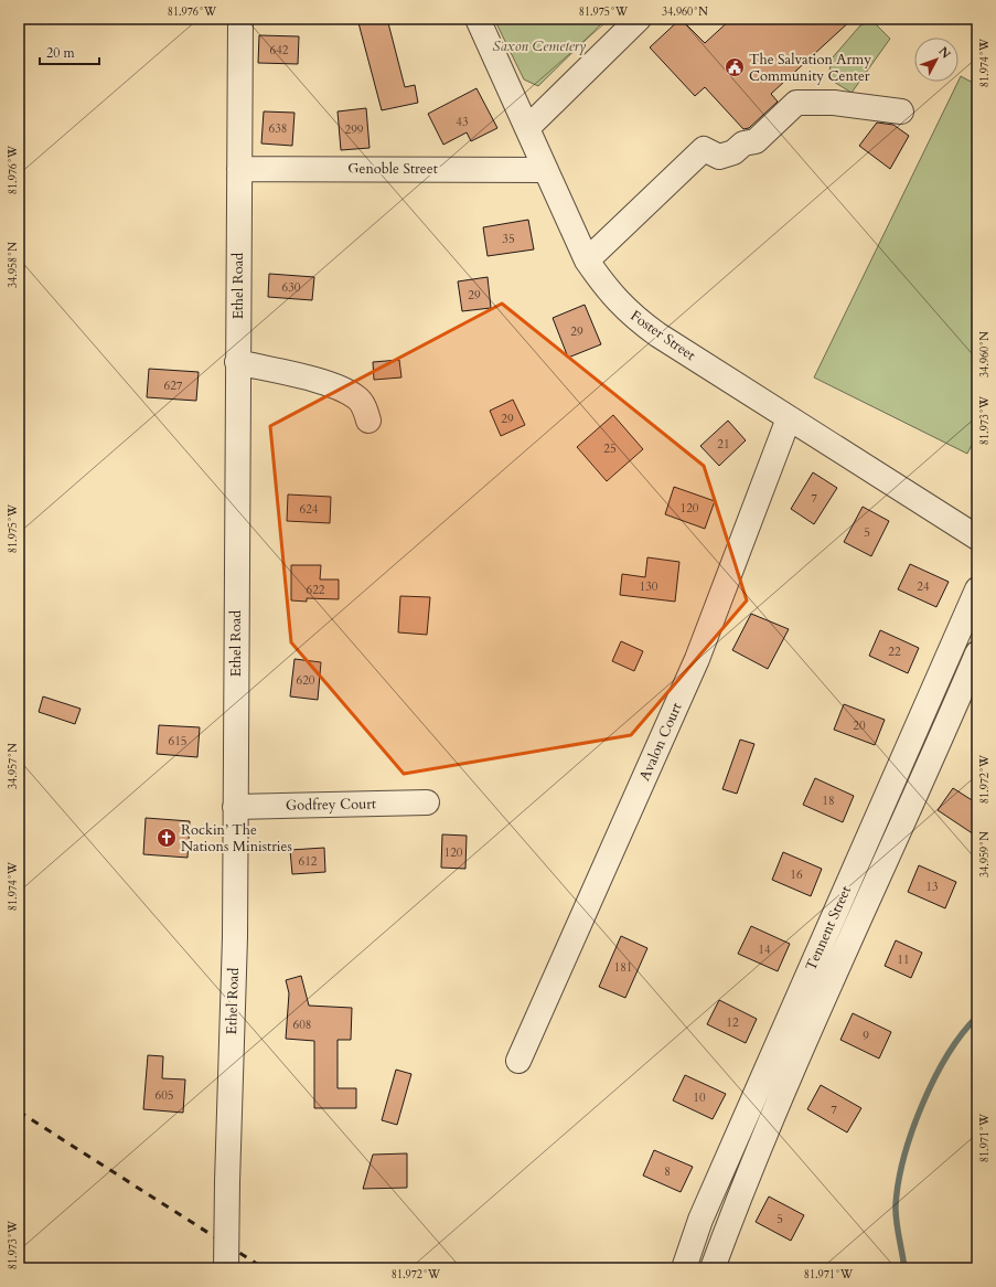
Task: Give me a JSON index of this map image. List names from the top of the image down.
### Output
{
  "streets": {
    "street": [
      "Genoble Street",
      "Ethel Road",
      "Foster Street",
      "Avalon Court",
      "Godfrey Court",
      "Tennent Street"
    ]
  },
  "crossings": [
    ["Genoble Street", "Ethel Road"],
    ["Genoble Street", "Foster Street"],
    ["Ethel Road", "Godfrey Court"],
    ["Foster Street", "Avalon Court"]
  ],
  "parks": ["Saxon Cemetery"],
  "places": {
    "public building": ["The Salvation Army Community Center"],
    "church": ["Rockin’ The Nations Ministries"]
  },
  "house_numbers": [
    "642",
    "43",
    "638",
    "299",
    "35",
    "630",
    "29",
    "29",
    "627",
    "29",
    "21",
    "25",
    "7",
    "120",
    "624",
    "5",
    "130",
    "24",
    "622",
    "22",
    "620",
    "20",
    "615",
    "18",
    "120",
    "612",
    "16",
    "13",
    "14",
    "11",
    "181",
    "12",
    "608",
    "9",
    "605",
    "10",
    "7",
    "8",
    "5"
  ],
  "scale_bar": "20 m",
  "north": "top right",
  "coordinates": [
    "81.976°W",
    "81.975°W",
    "34.960°N",
    "81.974°W",
    "34.958°N",
    "81.973°W",
    "34.957°N",
    "81.972°W",
    "34.959°N",
    "81.971°W"
  ]
}
